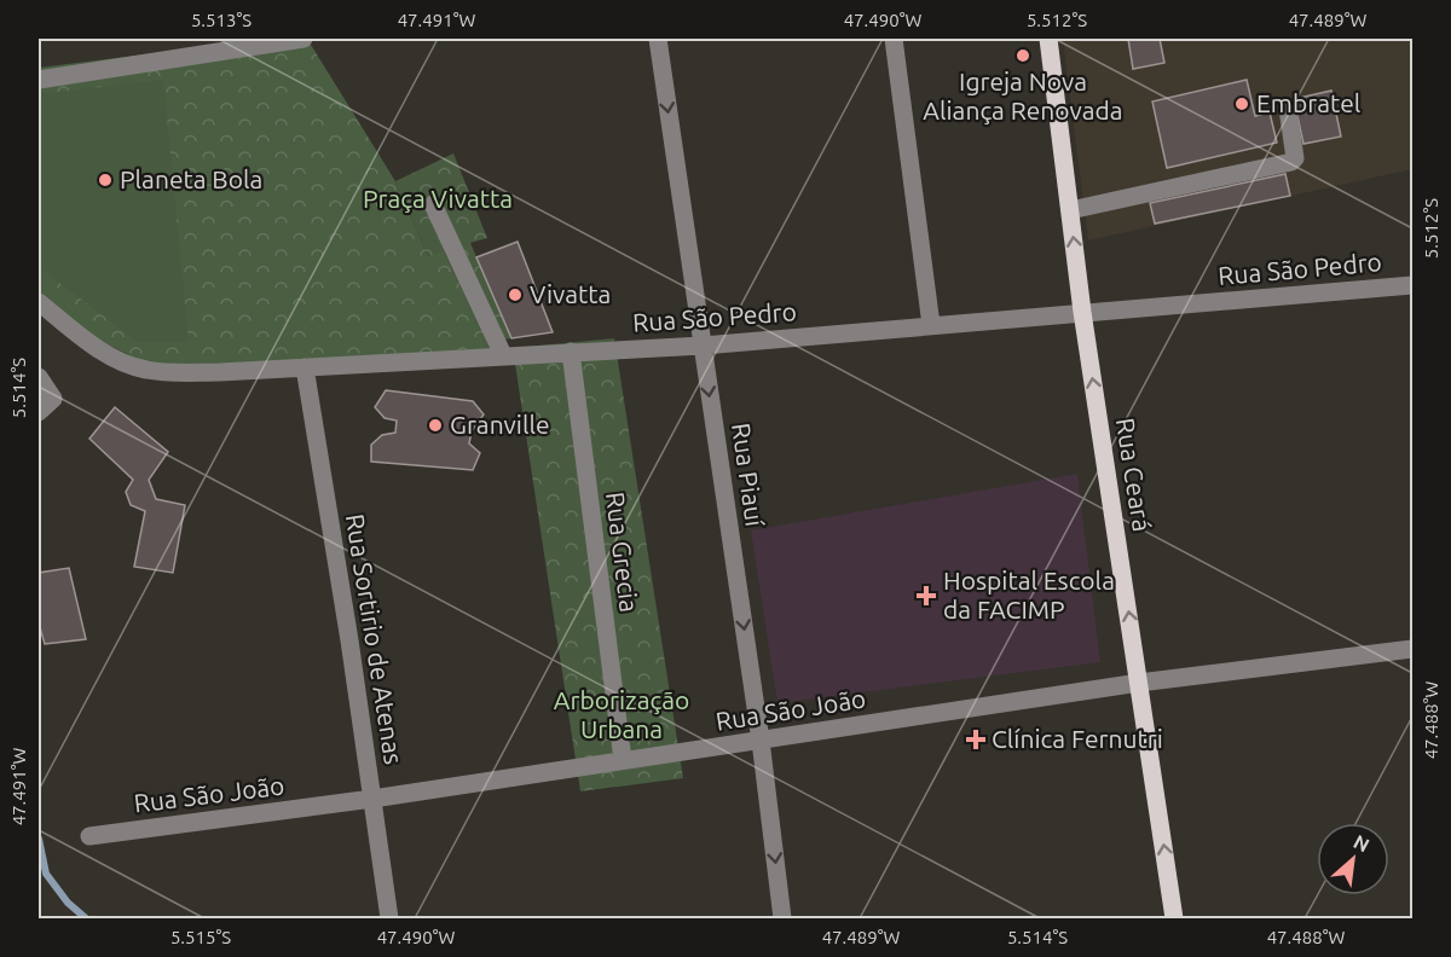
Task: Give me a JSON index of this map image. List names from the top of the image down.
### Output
{
  "streets": {
    "main road": ["Rua Ceará"],
    "street": [
      "Rua São Pedro",
      "Rua Piauí",
      "Rua Grecia",
      "Rua Sortirio de Atenas",
      "Rua São João"
    ]
  },
  "crossings": [
    ["Rua São Pedro", "Rua Piauí"],
    ["Rua São Pedro", "Rua Ceará"],
    ["Rua São Pedro", "Rua Grecia"],
    ["Rua São Pedro", "Rua Sortirio de Atenas"],
    ["Rua Piauí", "Rua São João"],
    ["Rua Ceará", "Rua São João"],
    ["Rua Grecia", "Rua São João"],
    ["Rua Sortirio de Atenas", "Rua São João"]
  ],
  "one_way": ["Rua Piauí", "Rua Ceará"],
  "parks": ["Praça Vivatta", "Arborização Urbana"],
  "places": {
    "other": [
      "Igreja Nova Aliança Renovada",
      "Embratel",
      "Planeta Bola",
      "Vivatta",
      "Granville"
    ],
    "health": ["Hospital Escola da FACIMP", "Clínica Fernutri"]
  },
  "north": "top right",
  "coordinates": [
    "5.513°S",
    "47.491°W",
    "47.490°W",
    "5.512°S",
    "47.489°W",
    "5.514°S",
    "47.488°W",
    "5.515°S"
  ]
}
